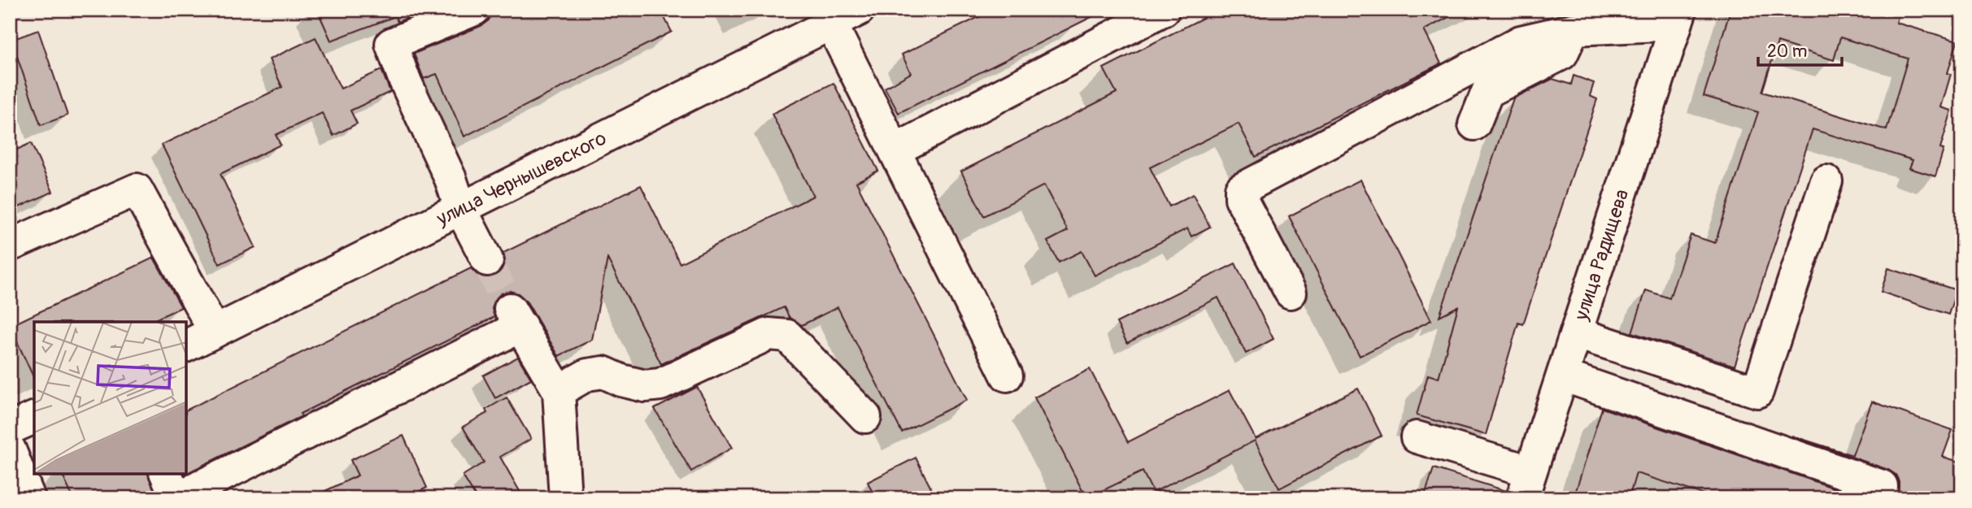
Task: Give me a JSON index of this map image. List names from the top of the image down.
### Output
{
  "streets": {
    "main road": ["улица Чернышевского", "улица Радищева"]
  },
  "scale_bar": "20 m"
}
